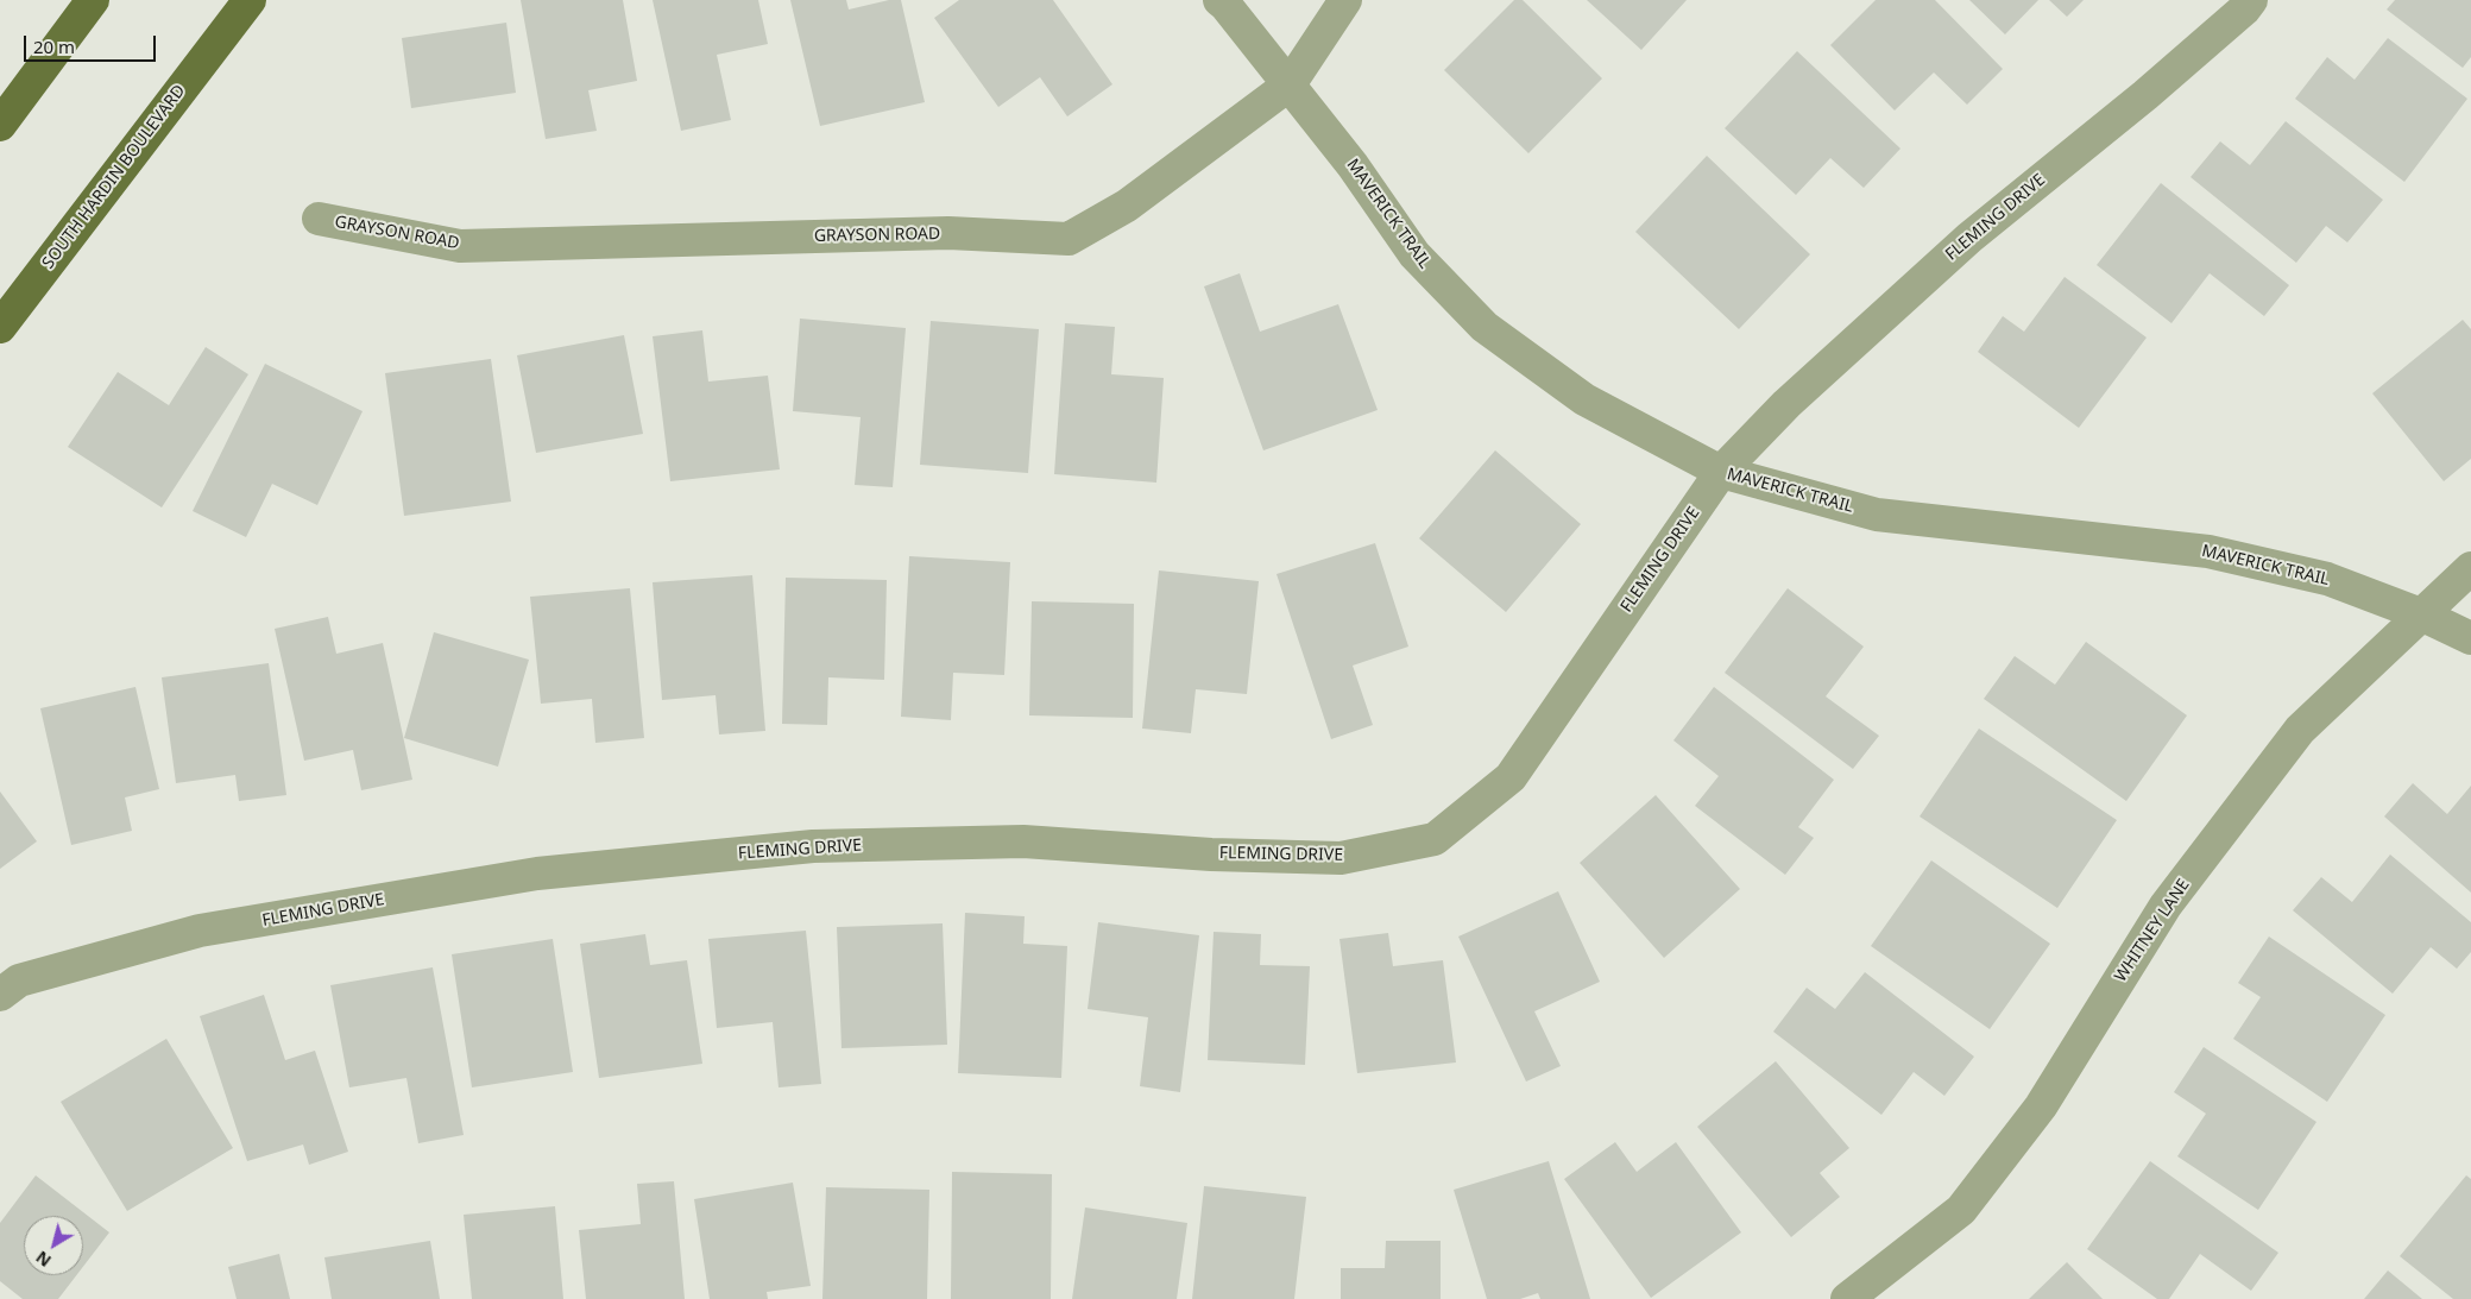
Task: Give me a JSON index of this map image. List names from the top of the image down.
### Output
{
  "streets": {
    "main road": ["SOUTH HARDIN BOULEVARD"],
    "street": [
      "MAVERICK TRAIL",
      "FLEMING DRIVE",
      "GRAYSON ROAD",
      "WHITNEY LANE"
    ]
  },
  "crossings": [
    ["MAVERICK TRAIL", "FLEMING DRIVE"],
    ["MAVERICK TRAIL", "GRAYSON ROAD"],
    ["MAVERICK TRAIL", "WHITNEY LANE"]
  ],
  "scale_bar": "20 m",
  "north": "bottom left"
}
